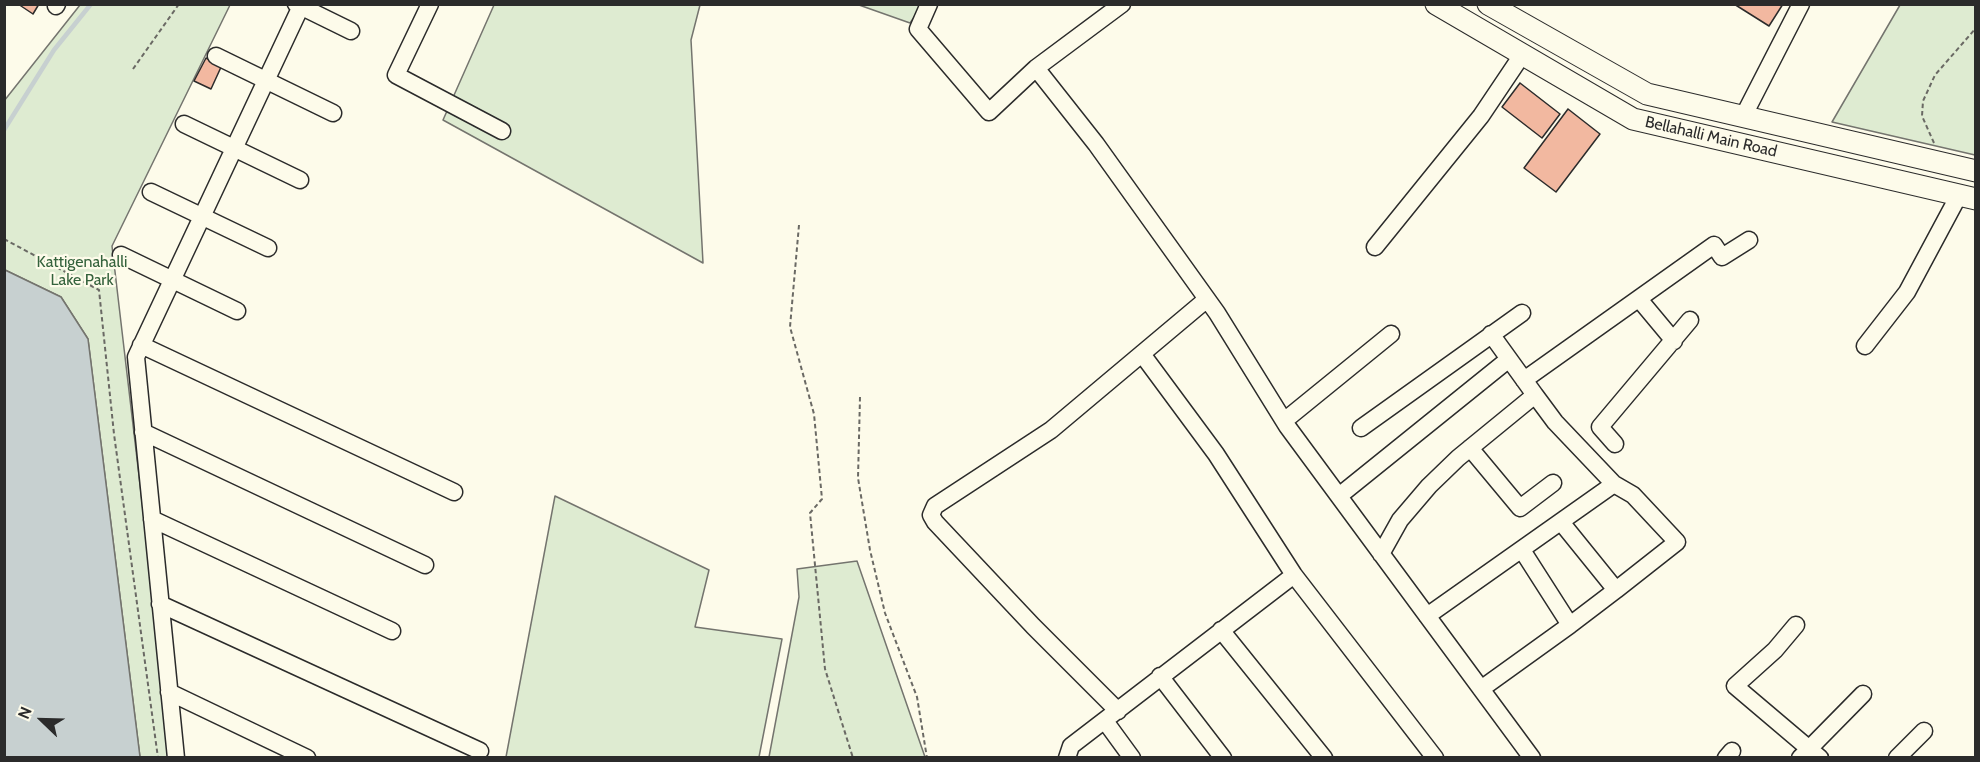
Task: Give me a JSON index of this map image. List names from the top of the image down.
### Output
{
  "streets": {
    "main road": ["Bellahalli Main Road"]
  },
  "parks": ["Kattigenahalli Lake Park"],
  "north": "top left"
}
